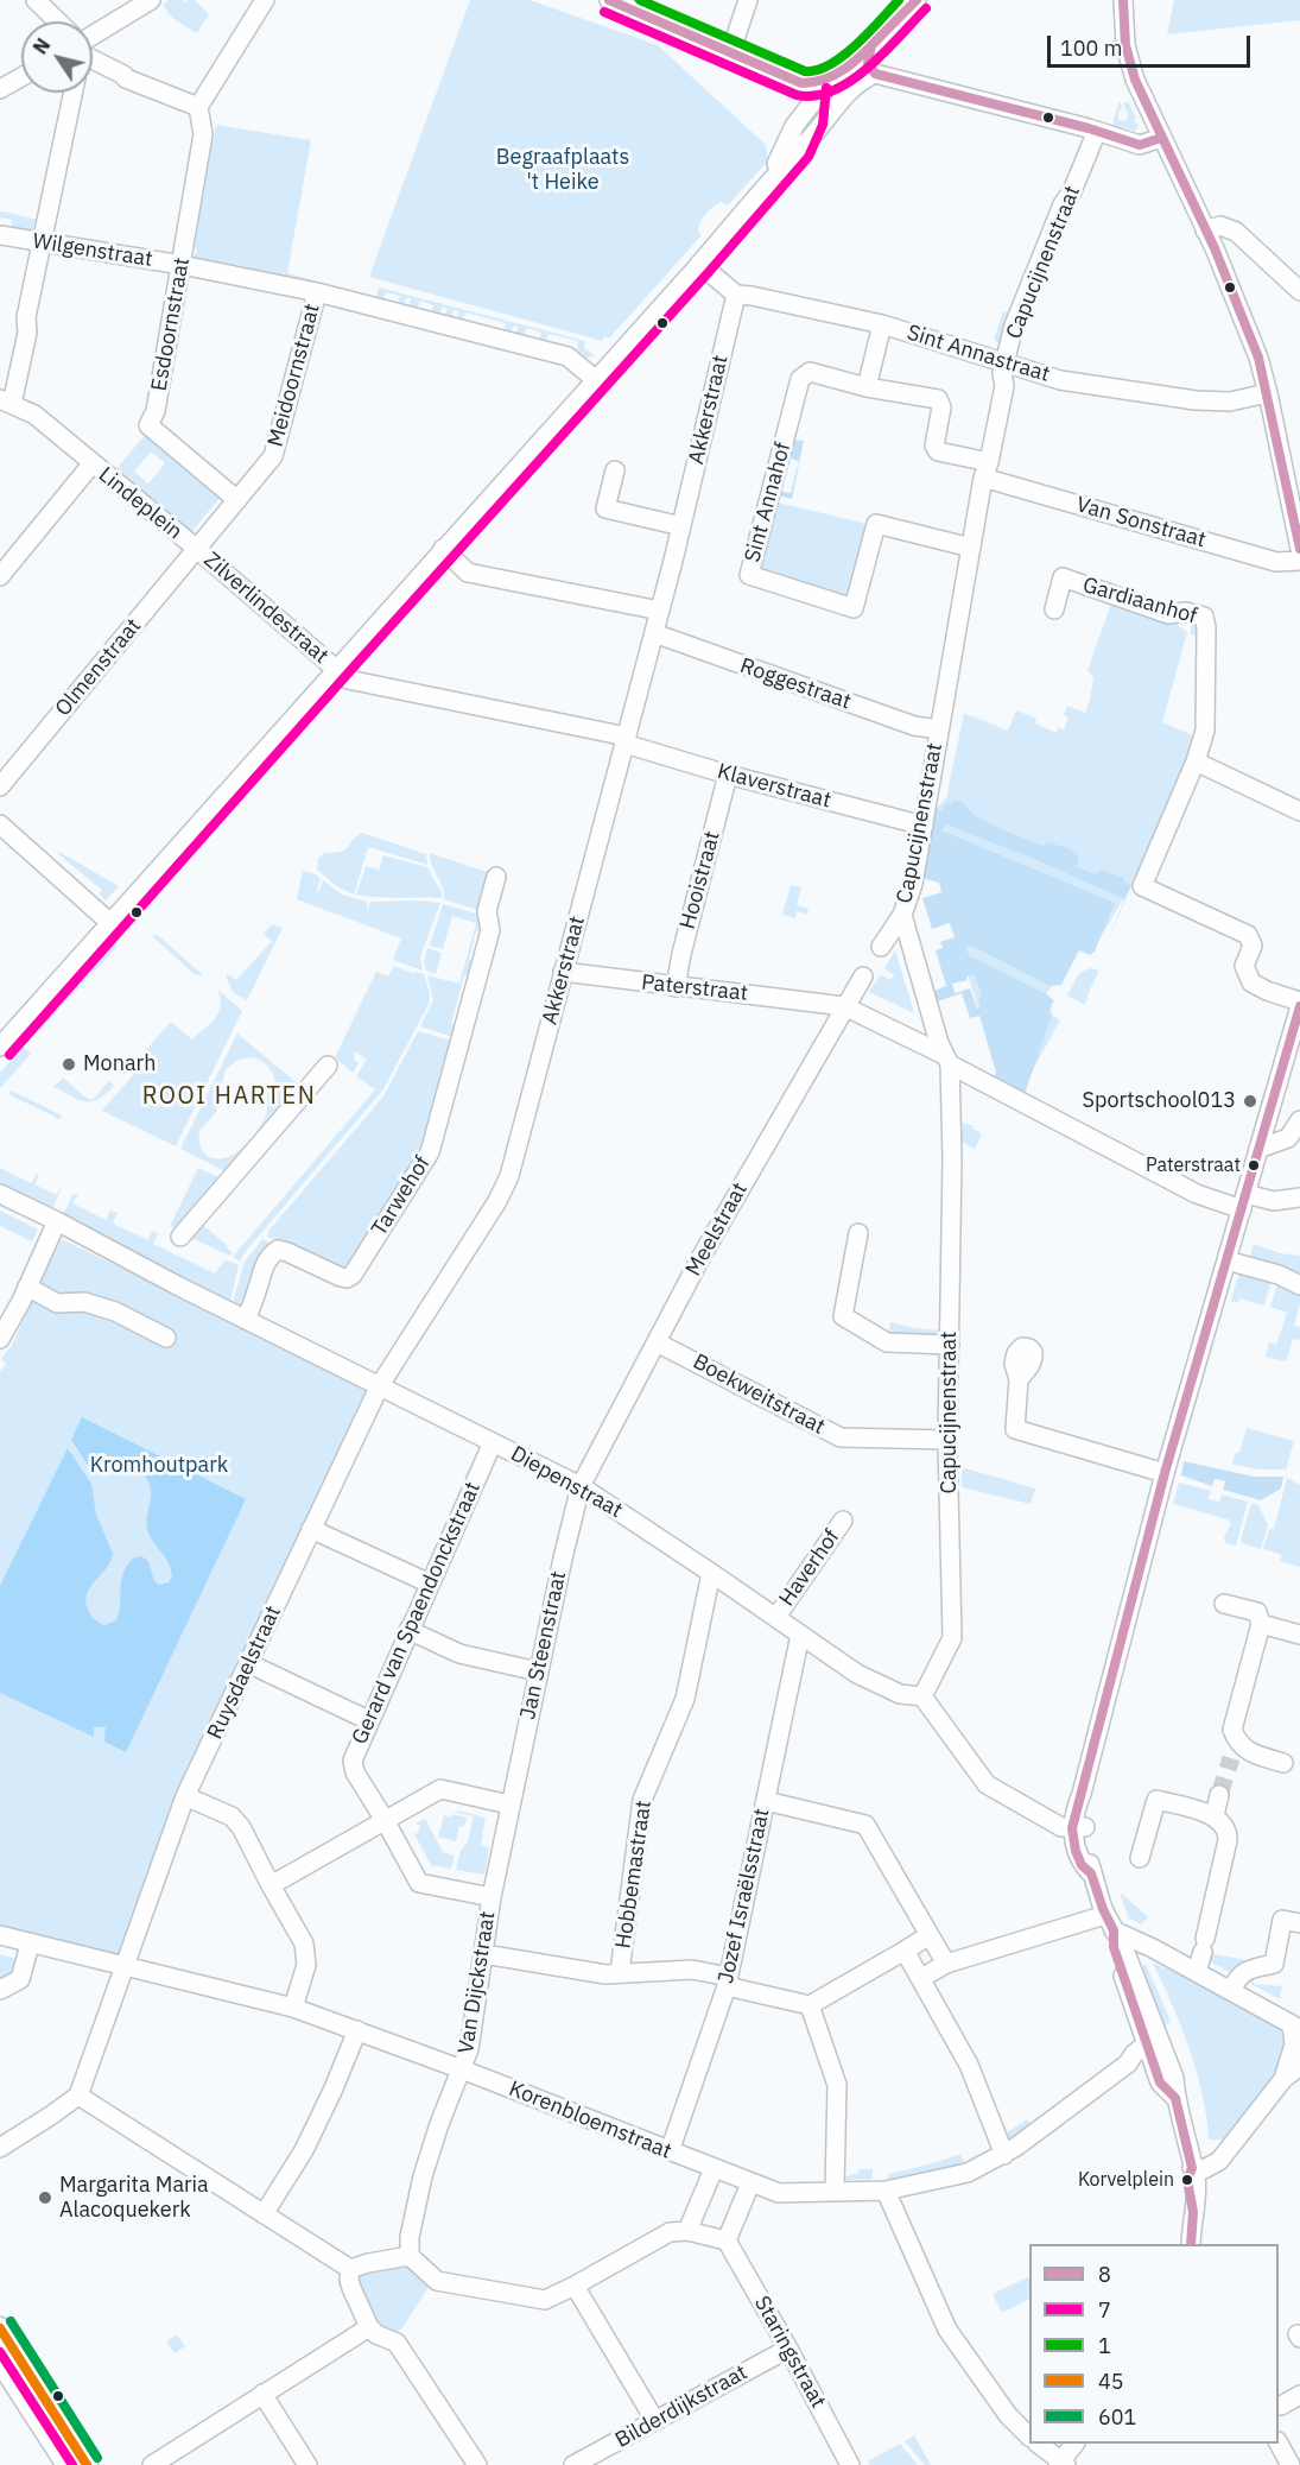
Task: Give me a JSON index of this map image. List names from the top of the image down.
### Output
{
  "streets": {
    "street": [
      "Wilgenstraat",
      "Capucijnenstraat",
      "Esdoornstraat",
      "Sint Annastraat",
      "Meidoornstraat",
      "Akkerstraat",
      "Sint Annahof",
      "Lindeplein",
      "Van Sonstraat",
      "Gardiaanhof",
      "Zilverlindestraat",
      "Olmenstraat",
      "Roggestraat",
      "Klaverstraat",
      "Hooistraat",
      "Paterstraat",
      "Tarwehof",
      "Meelstraat",
      "Boekweitstraat",
      "Diepenstraat",
      "Haverhof",
      "Gerard van Spaendonckstraat",
      "Jan Steenstraat",
      "Ruysdaelstraat",
      "Hobbemastraat",
      "Jozef Israëlsstraat",
      "Van Dijckstraat",
      "Korenbloemstraat",
      "Staringstraat",
      "Bilderdijkstraat"
    ]
  },
  "crossings": [
    ["Wilgenstraat", "Esdoornstraat"],
    ["Wilgenstraat", "Meidoornstraat"],
    ["Capucijnenstraat", "Sint Annastraat"],
    ["Capucijnenstraat", "Sint Annahof"],
    ["Capucijnenstraat", "Van Sonstraat"],
    ["Capucijnenstraat", "Roggestraat"],
    ["Capucijnenstraat", "Klaverstraat"],
    ["Capucijnenstraat", "Paterstraat"],
    ["Capucijnenstraat", "Boekweitstraat"],
    ["Capucijnenstraat", "Diepenstraat"],
    ["Esdoornstraat", "Lindeplein"],
    ["Sint Annastraat", "Akkerstraat"],
    ["Meidoornstraat", "Lindeplein"],
    ["Akkerstraat", "Roggestraat"],
    ["Akkerstraat", "Klaverstraat"],
    ["Akkerstraat", "Paterstraat"],
    ["Akkerstraat", "Diepenstraat"],
    ["Akkerstraat", "Ruysdaelstraat"],
    ["Sint Annahof", "Van Sonstraat"],
    ["Lindeplein", "Zilverlindestraat"],
    ["Lindeplein", "Olmenstraat"],
    ["Zilverlindestraat", "Olmenstraat"],
    ["Zilverlindestraat", "Klaverstraat"],
    ["Klaverstraat", "Hooistraat"],
    ["Hooistraat", "Paterstraat"],
    ["Paterstraat", "Meelstraat"],
    ["Tarwehof", "Diepenstraat"],
    ["Meelstraat", "Boekweitstraat"],
    ["Meelstraat", "Diepenstraat"],
    ["Meelstraat", "Jan Steenstraat"],
    ["Diepenstraat", "Haverhof"],
    ["Diepenstraat", "Gerard van Spaendonckstraat"],
    ["Diepenstraat", "Jan Steenstraat"],
    ["Diepenstraat", "Ruysdaelstraat"],
    ["Diepenstraat", "Hobbemastraat"],
    ["Diepenstraat", "Jozef Israëlsstraat"],
    ["Gerard van Spaendonckstraat", "Jan Steenstraat"],
    ["Gerard van Spaendonckstraat", "Van Dijckstraat"],
    ["Jan Steenstraat", "Van Dijckstraat"],
    ["Ruysdaelstraat", "Korenbloemstraat"],
    ["Jozef Israëlsstraat", "Korenbloemstraat"],
    ["Van Dijckstraat", "Korenbloemstraat"],
    ["Staringstraat", "Bilderdijkstraat"]
  ],
  "districts": ["ROOI HARTEN"],
  "parks": ["Begraafplaats 't Heike", "Kromhoutpark"],
  "places": [
    "Monarh",
    "Sportschool013",
    "Paterstraat",
    "Korvelplein",
    "Margarita Maria Alacoquekerk"
  ],
  "lines": [
    "transit line 8",
    "transit line 1",
    "transit line 7",
    "transit line 601",
    "transit line 45"
  ],
  "legend": [
    "8",
    "7",
    "1",
    "45",
    "601"
  ],
  "scale_bar": "100 m",
  "north": "top left"
}
